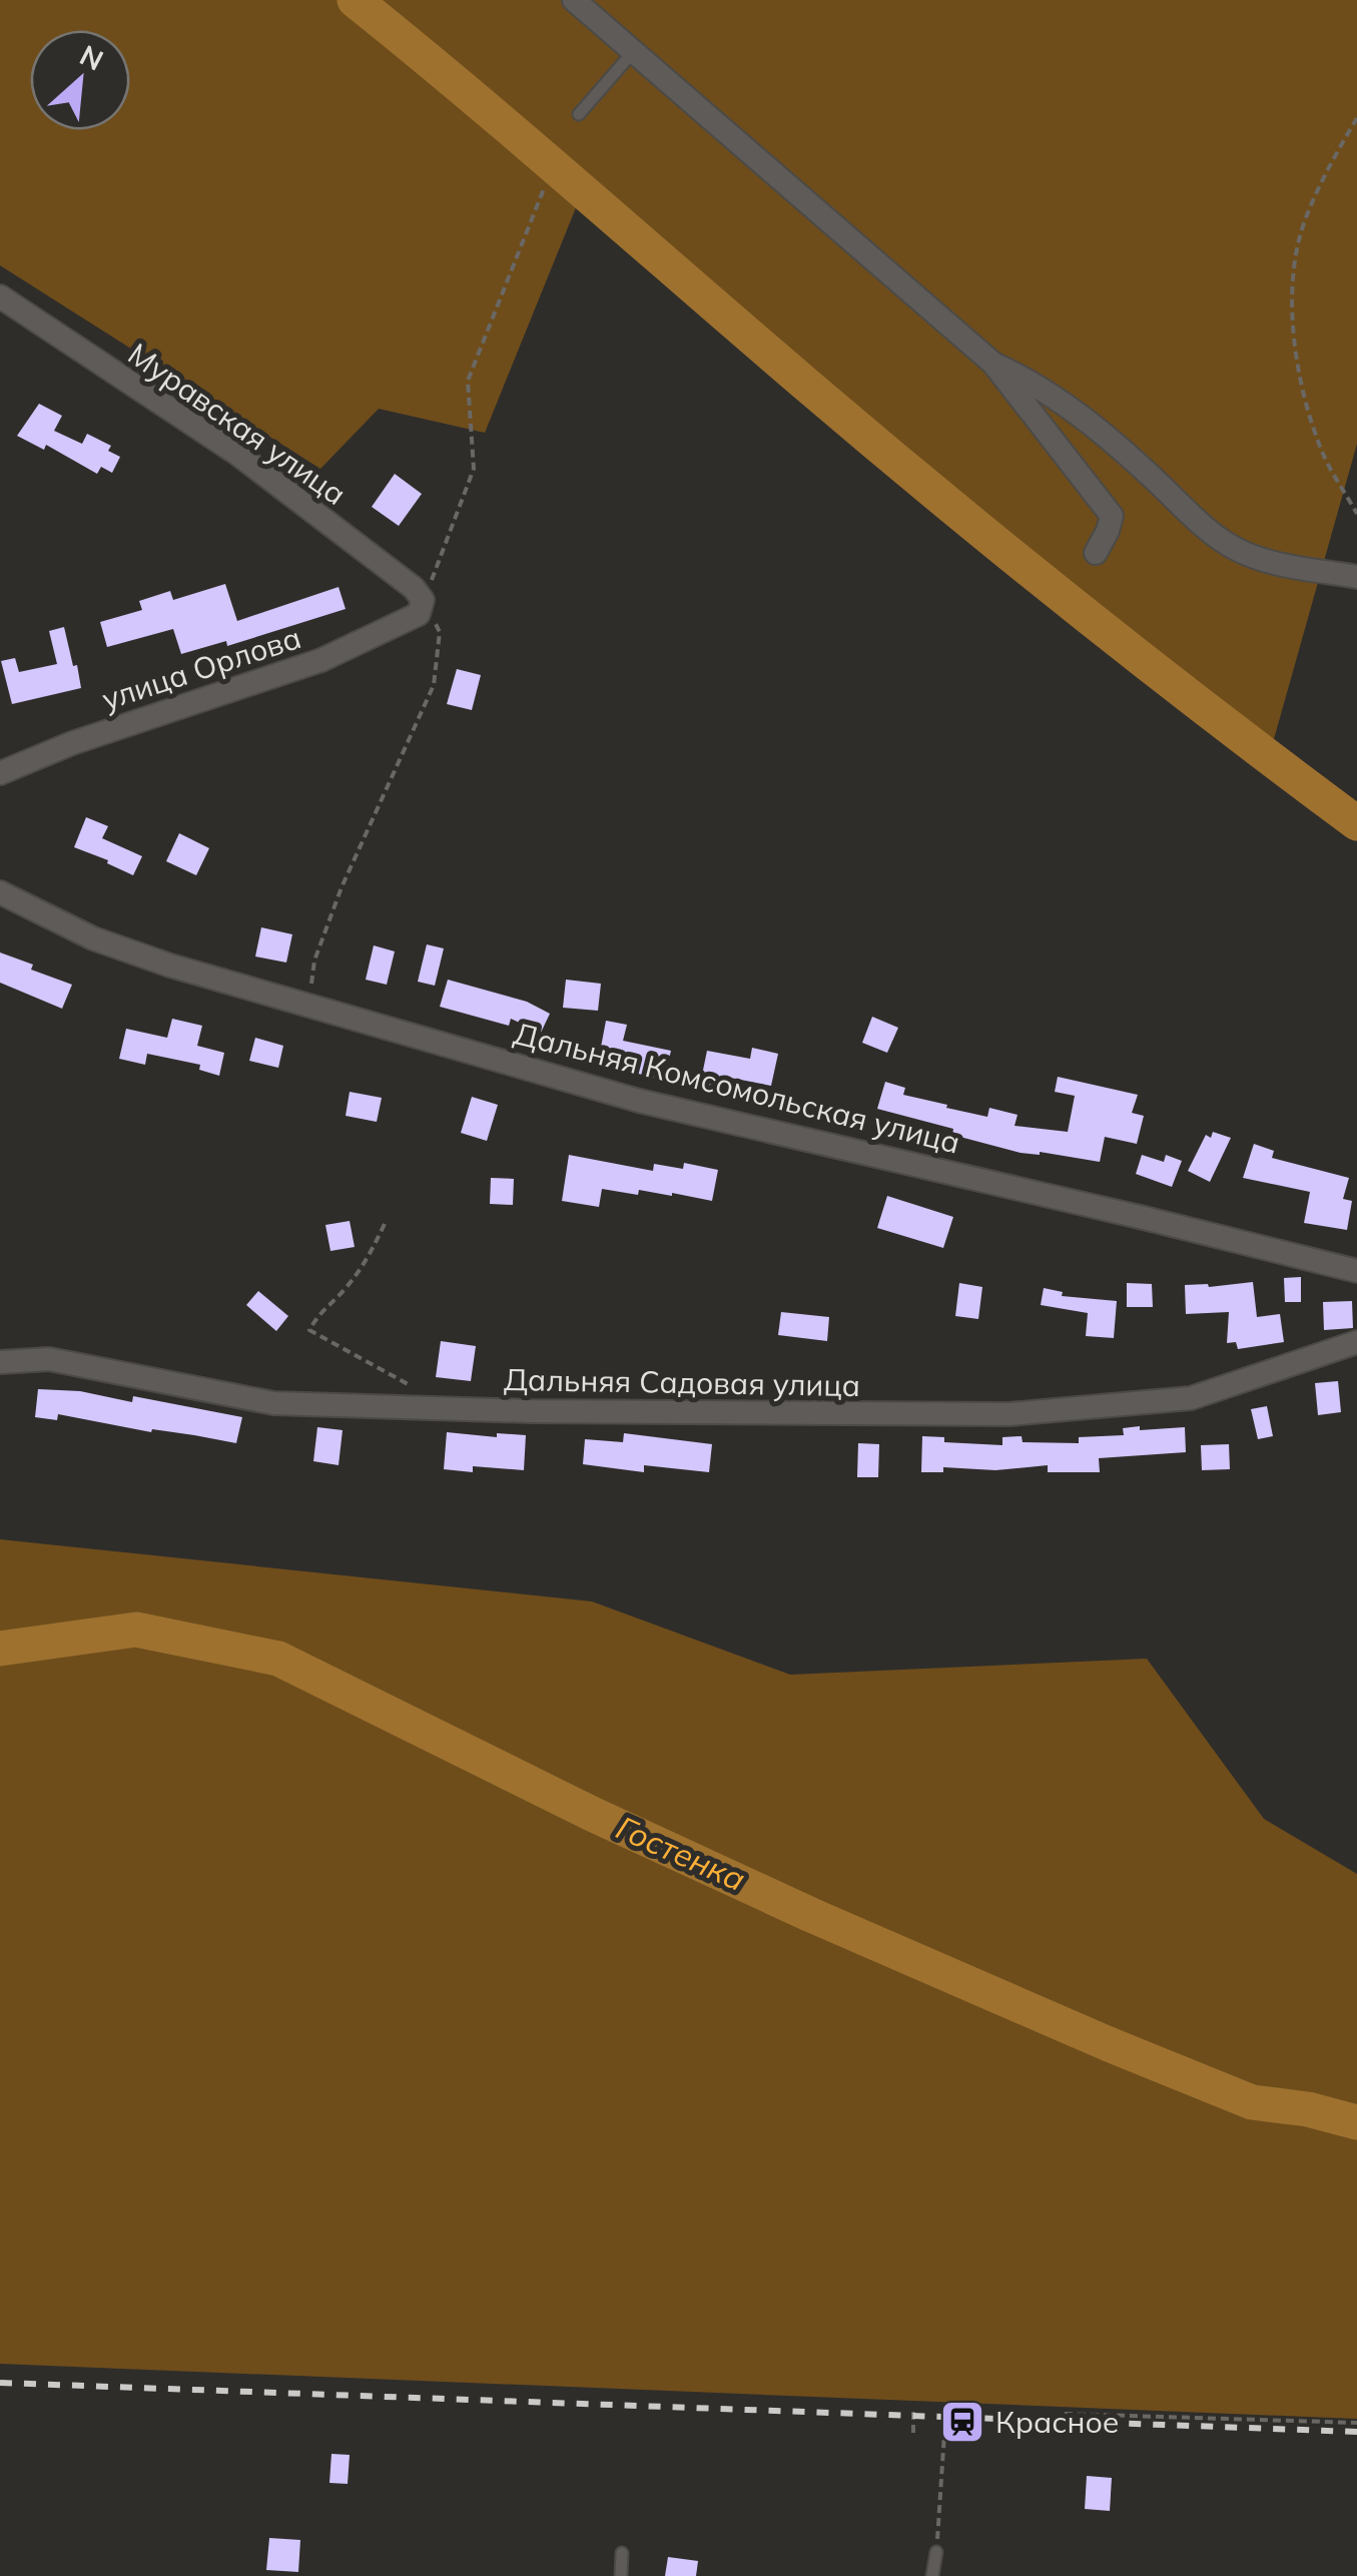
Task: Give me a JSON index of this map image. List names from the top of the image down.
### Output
{
  "streets": {
    "street": [
      "Муравская улица",
      "улица Орлова",
      "Дальняя Комсомольская улица",
      "Дальняя Садовая улица"
    ]
  },
  "crossings": [
    ["Муравская улица", "улица Орлова"]
  ],
  "water": ["Гостенка"],
  "places": {
    "station": ["Красное"]
  },
  "north": "top right"
}
